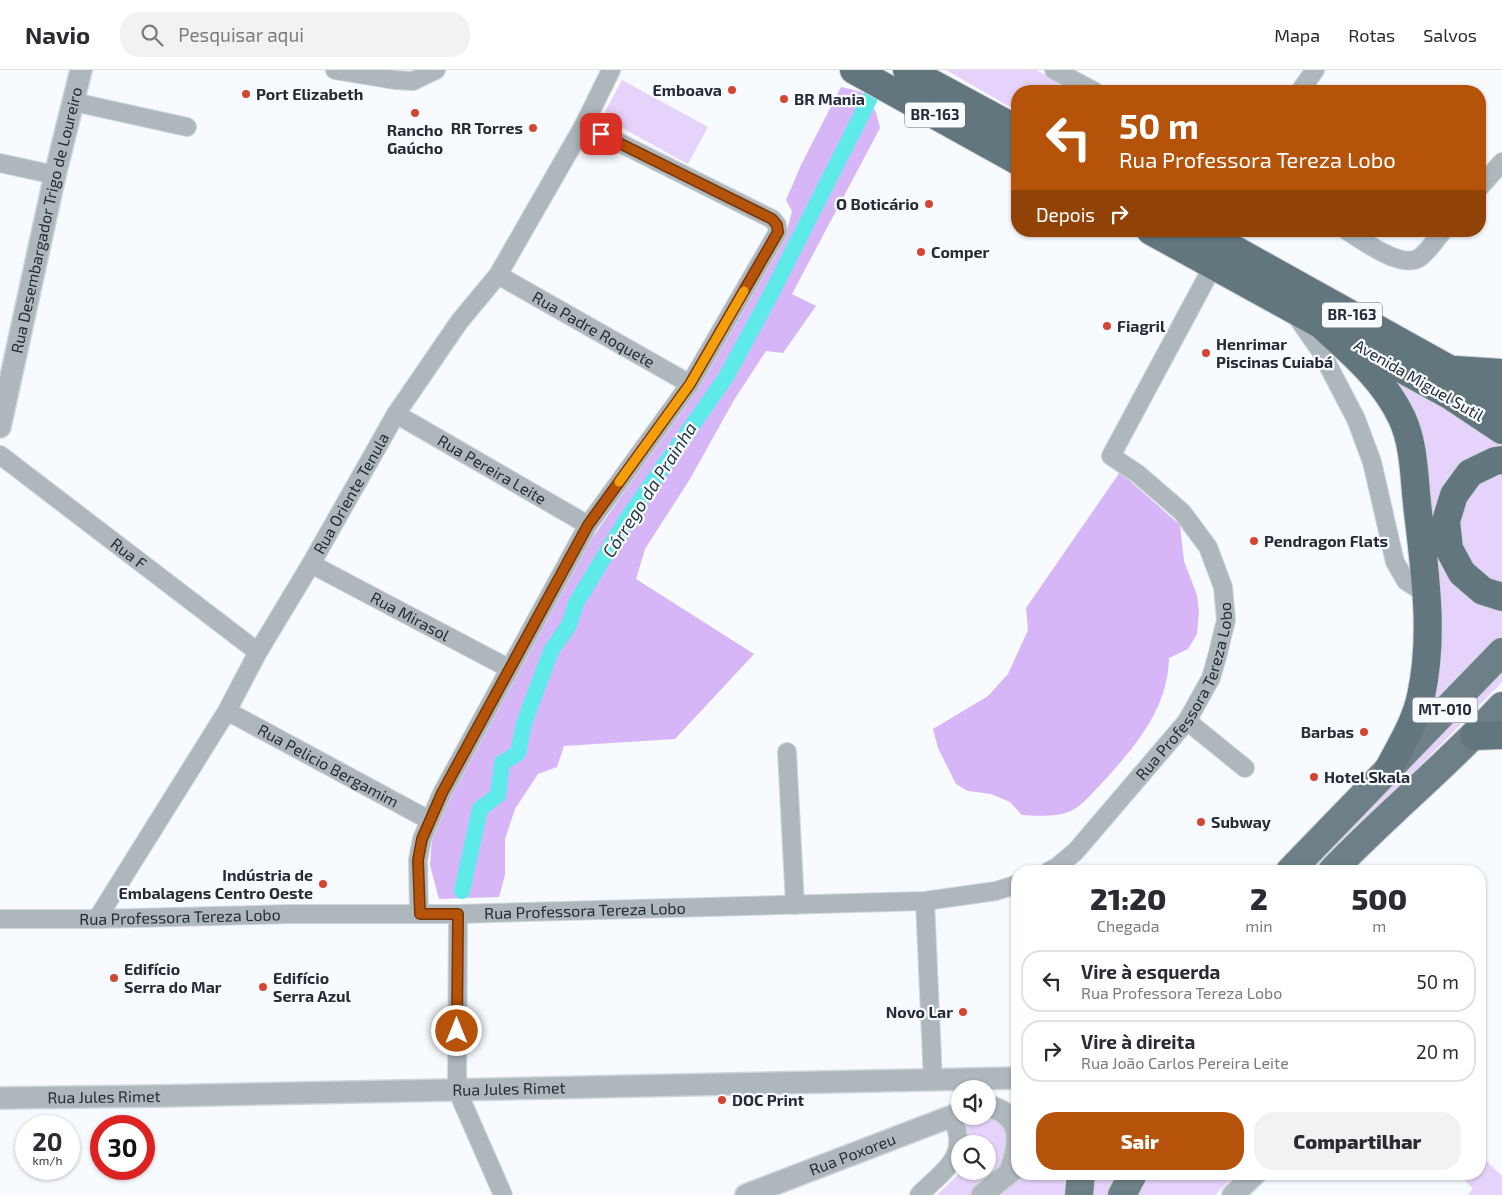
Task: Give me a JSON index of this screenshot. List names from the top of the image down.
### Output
{
  "streets": {
    "highway": ["BR-163", "Avenida Miguel Sutil"],
    "main road": ["MT-010"],
    "street": [
      "Rua Desembargador Trigo de Loureiro",
      "Rua Padre Roquete",
      "Rua Pereira Leite",
      "Rua Oriente Tenula",
      "Rua F",
      "Rua Mirasol",
      "Rua Professora Tereza Lobo",
      "Rua Pelicio Bergamim",
      "Rua Jules Rimet",
      "Rua Poxoreu"
    ]
  },
  "crossings": [
    ["Rua Padre Roquete", "Rua Oriente Tenula"],
    ["Avenida Miguel Sutil", "Rua Professora Tereza Lobo"],
    ["Rua Pereira Leite", "Rua Oriente Tenula"],
    ["Rua Oriente Tenula", "Rua F"],
    ["Rua Oriente Tenula", "Rua Mirasol"],
    ["Rua Oriente Tenula", "Rua Professora Tereza Lobo"],
    ["Rua Oriente Tenula", "Rua Pelicio Bergamim"]
  ],
  "water": ["Córrego da Prainha"],
  "places": [
    "Emboava",
    "Port Elizabeth",
    "BR Mania",
    "Rancho Gaúcho",
    "RR Torres",
    "O Boticário",
    "Comper",
    "Fiagril",
    "Henrimar Piscinas Cuiabá",
    "Pendragon Flats",
    "Barbas",
    "Hotel Skala",
    "Subway",
    "Indústria de Embalagens Centro Oeste",
    "Edifício Serra do Mar",
    "Edifício Serra Azul",
    "Novo Lar",
    "DOC Print"
  ],
  "page": {
    "header": "Navio",
    "search": "Pesquisar aqui",
    "nav": ["Mapa", "Rotas", "Salvos"],
    "turn": ["50 m", "Rua Professora Tereza Lobo"],
    "then": "Depois",
    "eta": [
      "21:20",
      "Chegada",
      "2",
      "min",
      "500",
      "m"
    ],
    "list": [
      {
        "name": "Vire à esquerda",
        "note": "Rua Professora Tereza Lobo",
        "value": "50 m"
      },
      {
        "name": "Vire à direita",
        "note": "Rua João Carlos Pereira Leite",
        "value": "20 m"
      }
    ],
    "buttons": ["Sair", "Compartilhar"],
    "speed": "20 km/h",
    "limit": "30"
  }
}
